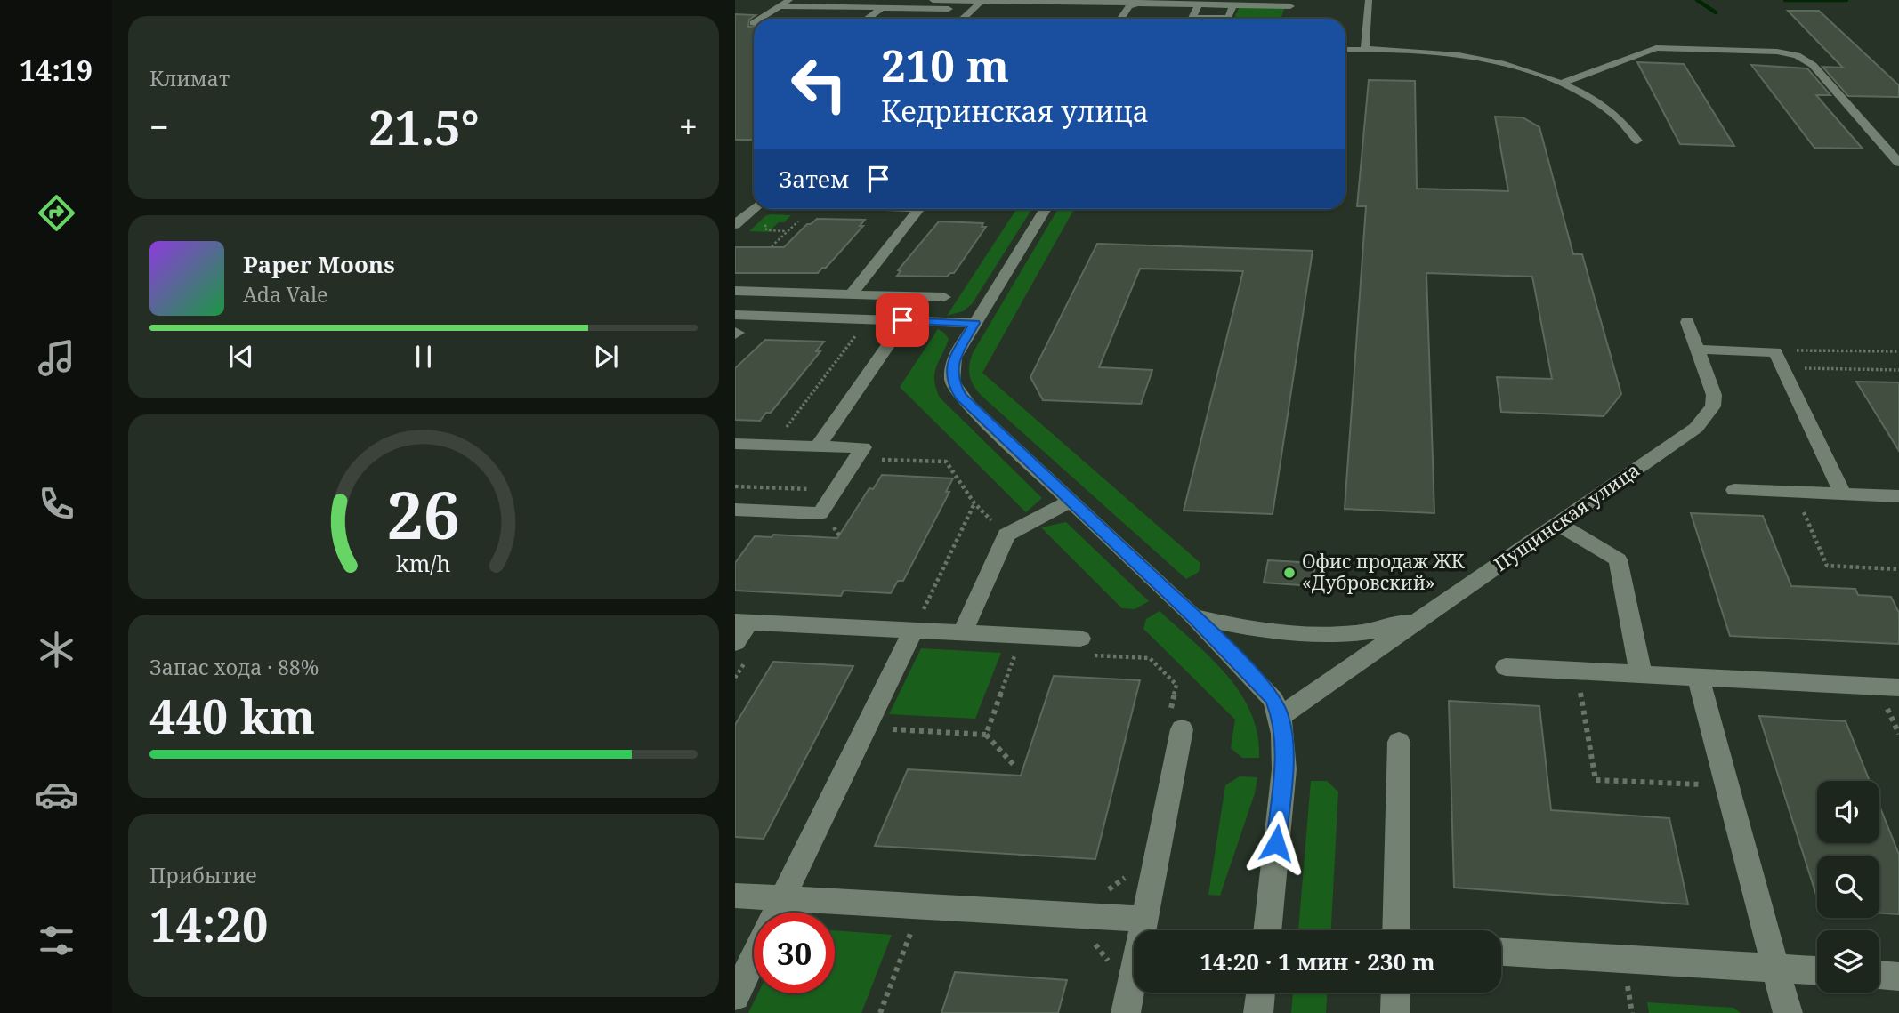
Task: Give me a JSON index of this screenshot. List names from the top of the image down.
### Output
{
  "streets": {
    "street": ["Пущинская улица"]
  },
  "places": ["Офис продаж ЖК «Дубровский»"],
  "page": {
    "tabs": "14:19",
    "tile": [
      "Климат",
      ["Запас хода · 88%", "440 km"],
      ["Прибытие", "14:20"]
    ],
    "turn": ["210 m", "Кедринская улица"],
    "heat": ["−", "21.5°", "+"],
    "then": "Затем",
    "song": ["Paper Moons", "Ada Vale"],
    "limit": "30",
    "trip": "14:20 · 1 мин · 230 m",
    "gauge": ["26", "km/h"]
  }
}
